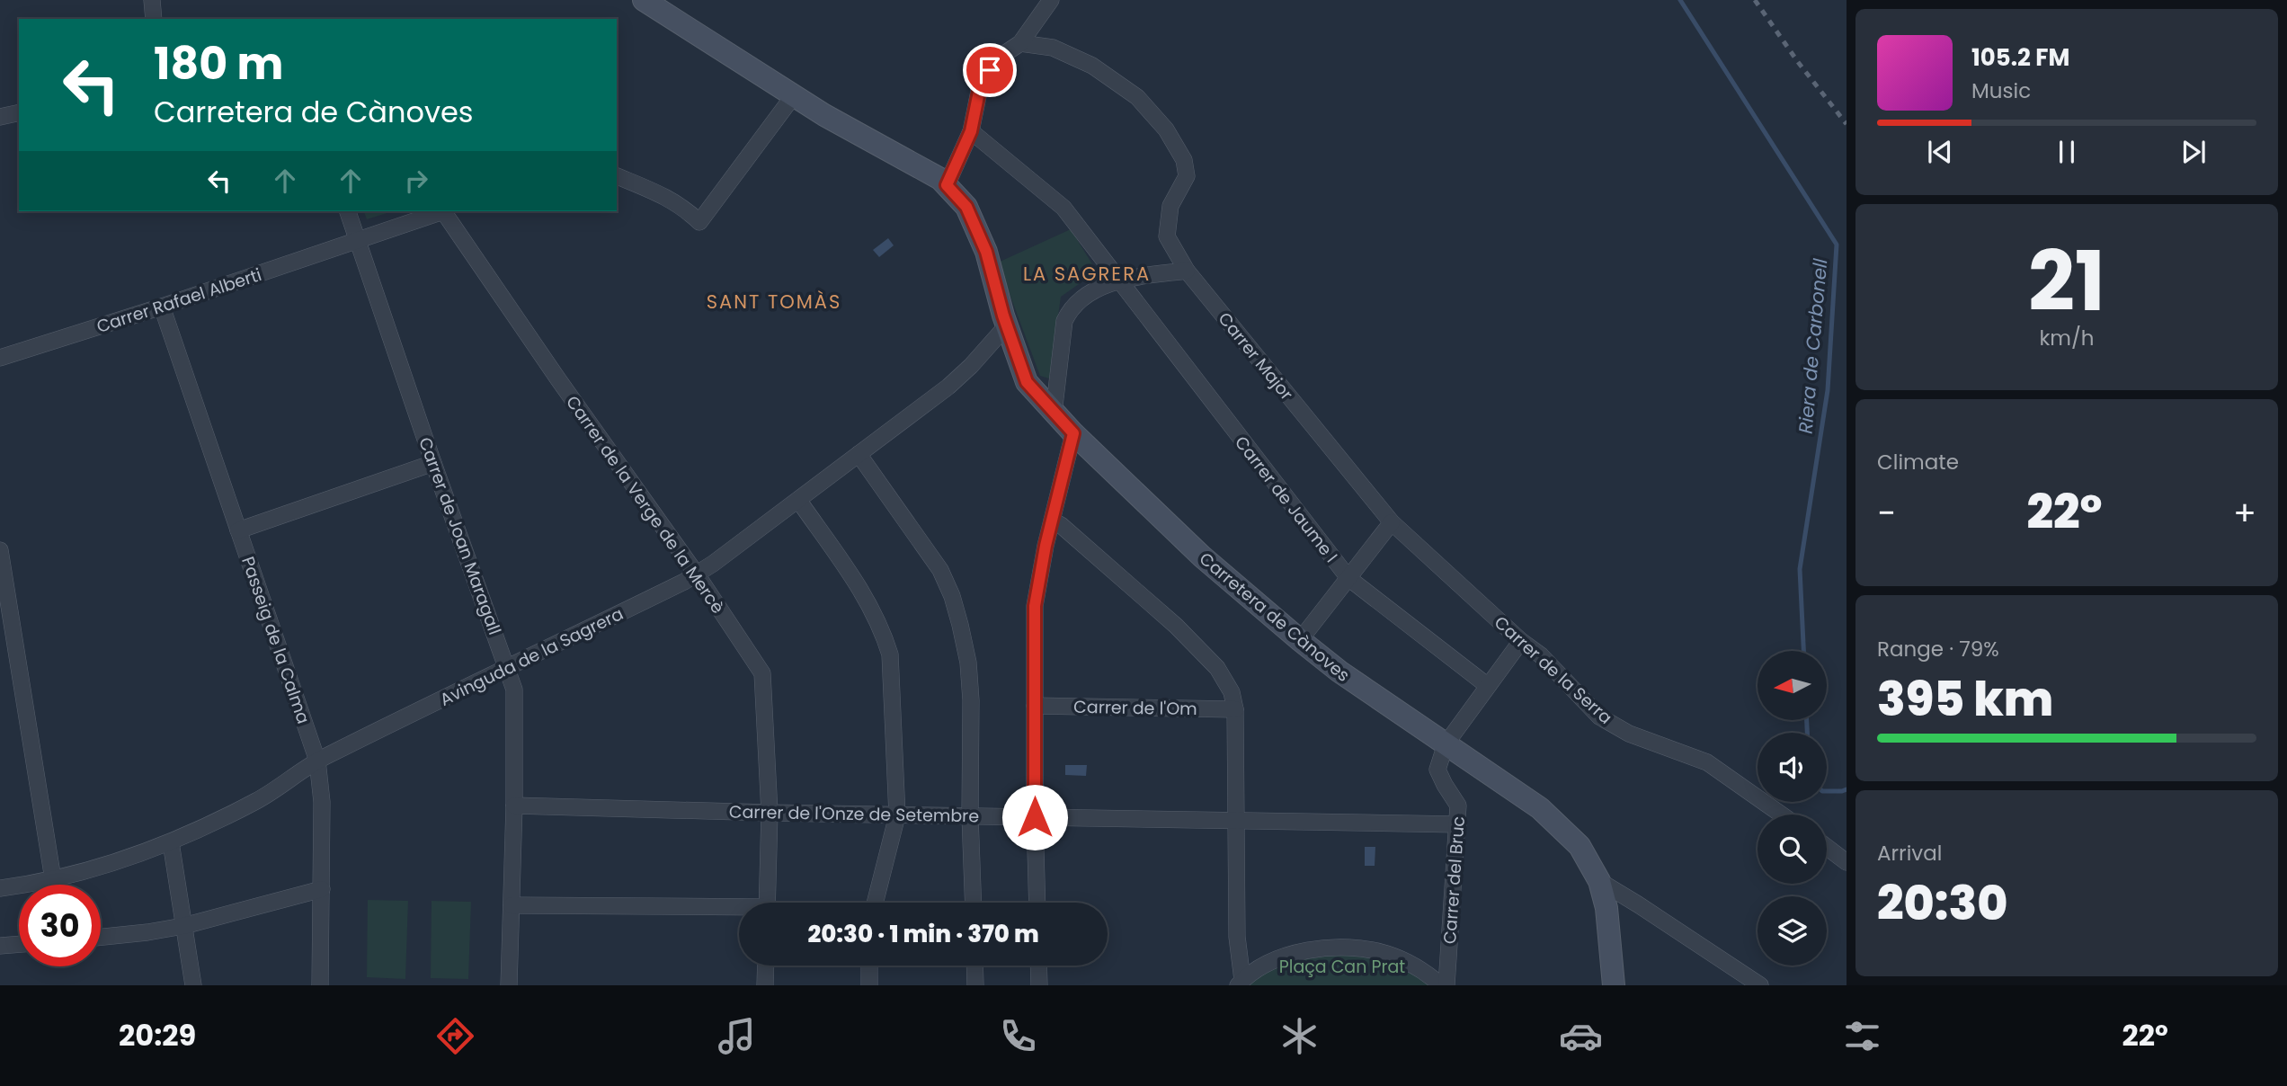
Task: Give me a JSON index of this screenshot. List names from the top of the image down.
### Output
{
  "streets": {
    "street": [
      "Carrer Rafael Alberti",
      "Carrer Major",
      "Carrer de Jaume I",
      "Carrer de la Verge de la Mercè",
      "Carrer de Joan Maragall",
      "Carretera de Cànoves",
      "Passeig de la Calma",
      "Avinguda de la Sagrera",
      "Carrer de la Serra",
      "Carrer de l'Om",
      "Carrer de l'Onze de Setembre",
      "Carrer del Bruc"
    ]
  },
  "crossings": [
    ["Carrer Rafael Alberti", "Carrer de la Verge de la Mercè"],
    ["Carrer Rafael Alberti", "Carrer de Joan Maragall"],
    ["Carrer Rafael Alberti", "Passeig de la Calma"],
    ["Carrer Major", "Carrer de la Serra"],
    ["Carrer de la Verge de la Mercè", "Carrer de Joan Maragall"],
    ["Carrer de la Verge de la Mercè", "Avinguda de la Sagrera"],
    ["Carrer de la Verge de la Mercè", "Carrer de l'Onze de Setembre"],
    ["Carrer de Joan Maragall", "Avinguda de la Sagrera"],
    ["Carrer de Joan Maragall", "Carrer de l'Onze de Setembre"],
    ["Carretera de Cànoves", "Avinguda de la Sagrera"],
    ["Carretera de Cànoves", "Carrer del Bruc"],
    ["Passeig de la Calma", "Avinguda de la Sagrera"],
    ["Carrer de l'Onze de Setembre", "Carrer del Bruc"]
  ],
  "districts": ["LA SAGRERA", "SANT TOMÀS"],
  "water": ["Riera de Carbonell"],
  "parks": ["Plaça Can Prat"],
  "north": "left",
  "page": {
    "turn": ["180 m", "Carretera de Cànoves"],
    "song": ["105.2 FM", "Music"],
    "tile": [
      ["21", "km/h"],
      "Climate",
      ["Range · 79%", "395 km"],
      ["Arrival", "20:30"]
    ],
    "heat": ["−", "22°", "+"],
    "limit": "30",
    "trip": "20:30 · 1 min · 370 m",
    "tabs": ["20:29", "22°"]
  }
}
